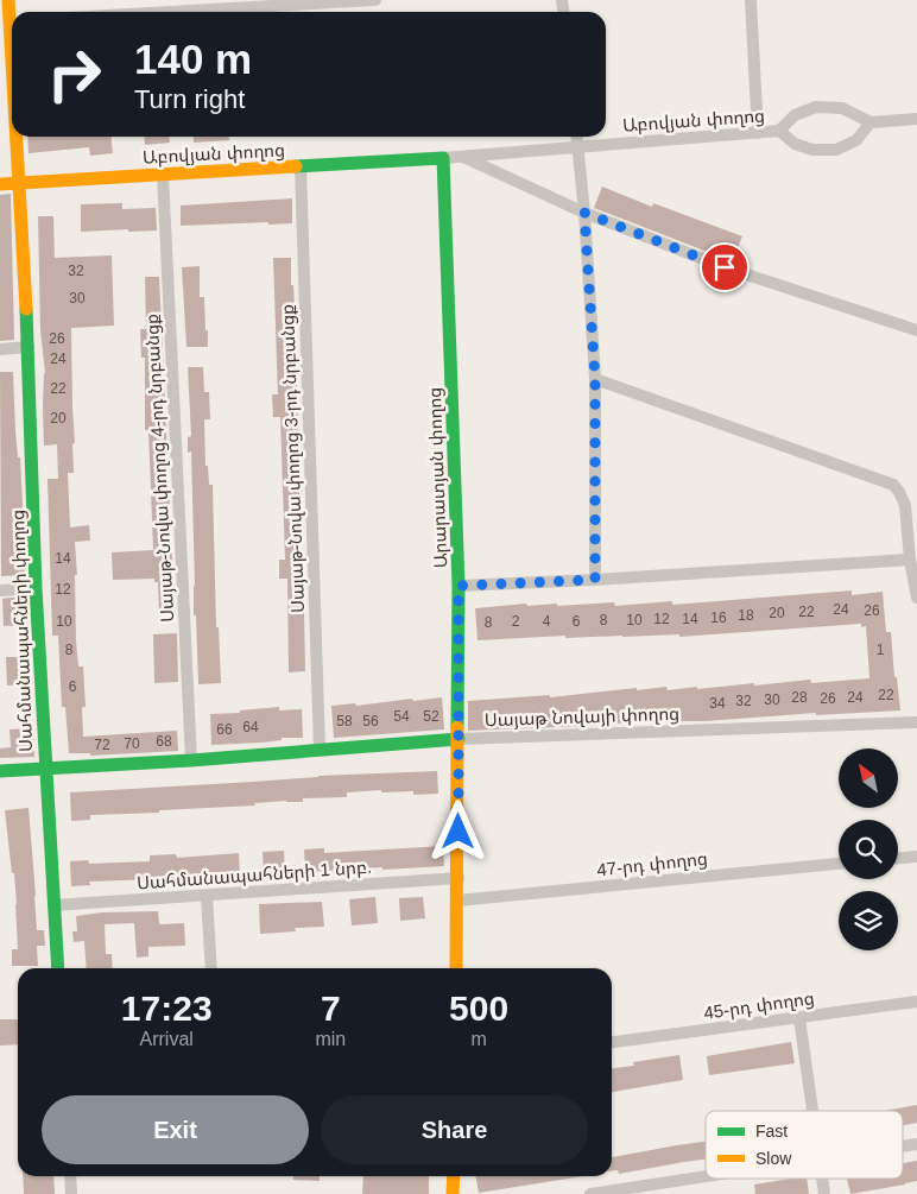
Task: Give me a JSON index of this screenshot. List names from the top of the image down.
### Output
{
  "streets": {
    "street": [
      "Աբովյան փողոց",
      "Սայաթ-Նովա փողոց 3-րդ նրբանցք",
      "Սայաթ-Նովա փողոց 4-րդ նրբանցք",
      "Արարատյան փողոց",
      "Սահմանապահների փողոց",
      "Սայաթ Նովայի փողոց",
      "47-րդ փողոց",
      "Սահմանապահների 1 նրբ.",
      "45-րդ փողոց"
    ]
  },
  "crossings": [
    ["Աբովյան փողոց", "Սայաթ-Նովա փողոց 3-րդ նրբանցք"],
    ["Աբովյան փողոց", "Սայաթ-Նովա փողոց 4-րդ նրբանցք"],
    ["Աբովյան փողոց", "Արարատյան փողոց"],
    ["Աբովյան փողոց", "Սահմանապահների փողոց"],
    ["Սայաթ-Նովա փողոց 3-րդ նրբանցք", "Սայաթ Նովայի փողոց"],
    ["Սայաթ-Նովա փողոց 4-րդ նրբանցք", "Սայաթ Նովայի փողոց"],
    ["Արարատյան փողոց", "Սայաթ Նովայի փողոց"],
    ["Արարատյան փողոց", "47-րդ փողոց"],
    ["Արարատյան փողոց", "Սահմանապահների 1 նրբ."],
    ["Սահմանապահների փողոց", "Սայաթ Նովայի փողոց"],
    ["Սահմանապահների փողոց", "Սահմանապահների 1 նրբ."]
  ],
  "house_numbers": [
    "32",
    "30",
    "26",
    "24",
    "22",
    "20",
    "14",
    "12",
    "24",
    "26",
    "22",
    "20",
    "18",
    "16",
    "12",
    "14",
    "8",
    "10",
    "10",
    "2",
    "4",
    "6",
    "8",
    "8",
    "1",
    "6",
    "22",
    "28",
    "24",
    "26",
    "30",
    "32",
    "34",
    "54",
    "52",
    "58",
    "56",
    "64",
    "66",
    "68",
    "70",
    "72"
  ],
  "legend": ["Fast", "Slow"],
  "north": "top left",
  "page": {
    "turn": ["140 m", "Turn right"],
    "eta": [
      "17:23",
      "Arrival",
      "7",
      "min",
      "500",
      "m"
    ],
    "buttons": ["Exit", "Share"]
  }
}
